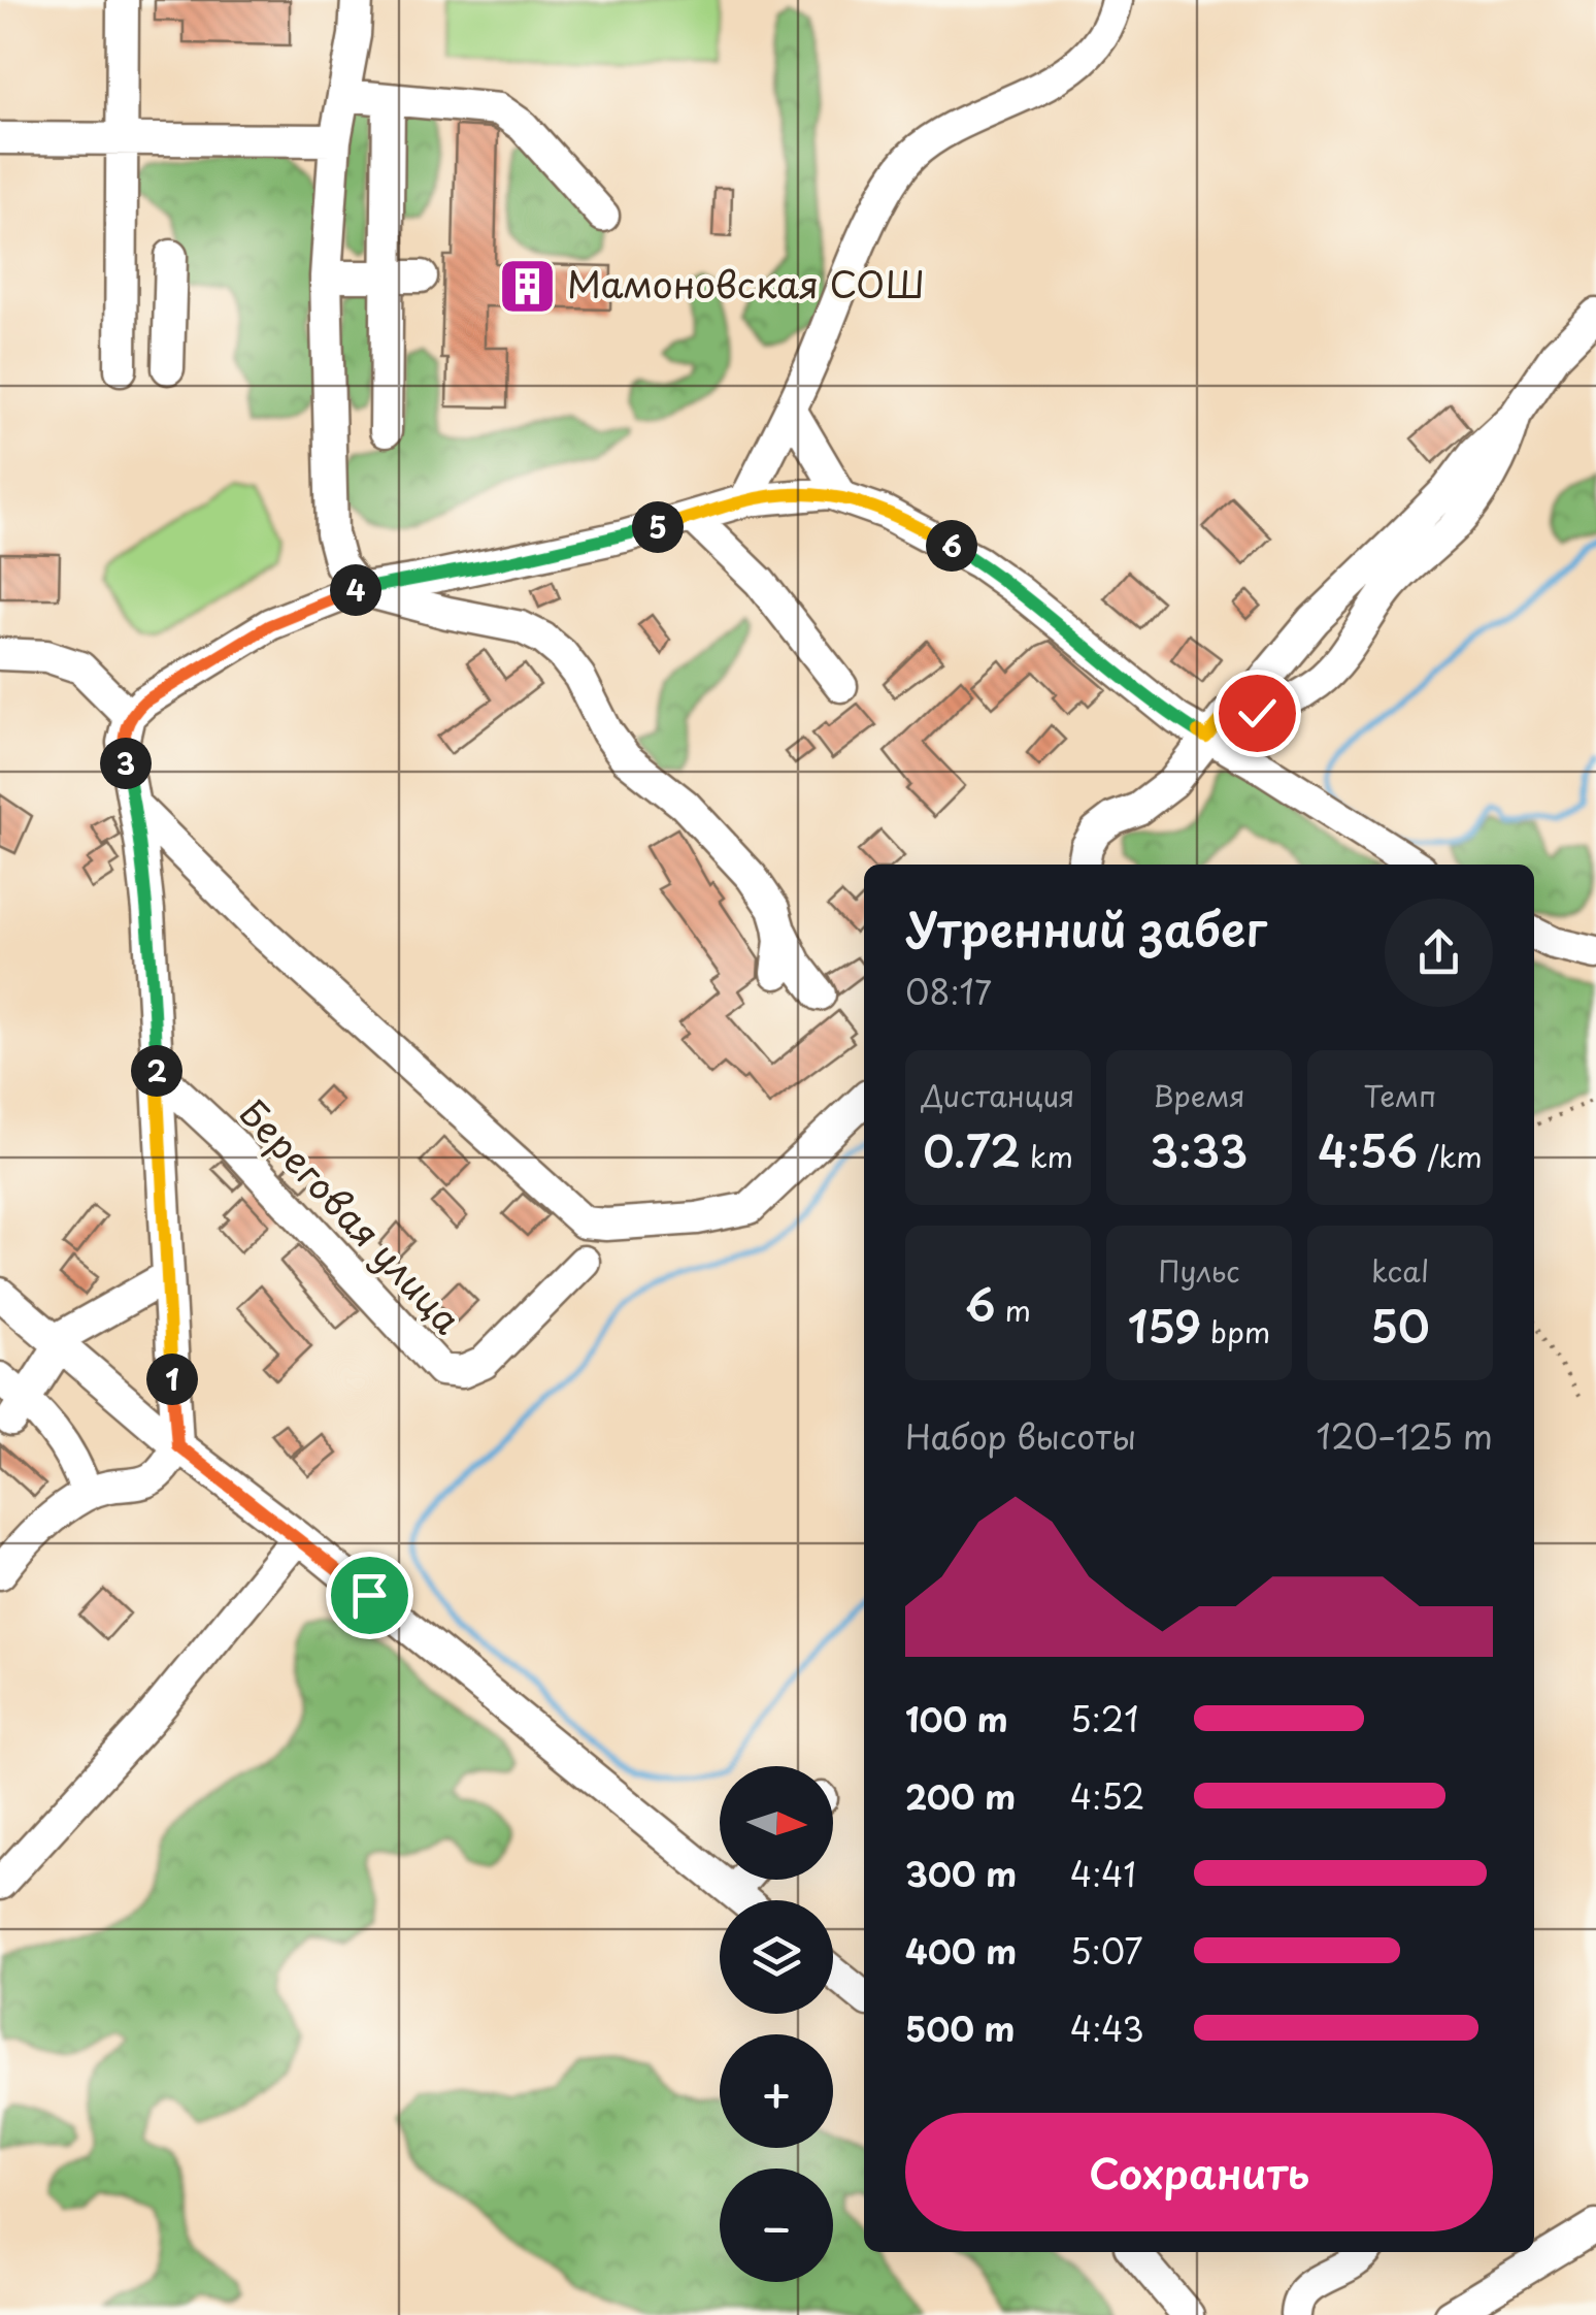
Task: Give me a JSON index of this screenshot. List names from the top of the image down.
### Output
{
  "streets": {
    "street": ["Береговая улица"]
  },
  "places": {
    "building": ["Мамоновская СОШ"]
  },
  "north": "right",
  "page": {
    "pins": [
      "5",
      "6",
      "4",
      "3",
      "2",
      "1"
    ],
    "heading": ["Утренний забег", "08:17"],
    "stats": [
      ["Дистанция", "0.72 km"],
      ["Время", "3:33"],
      ["Темп", "4:56 /km"],
      ["6 m"],
      ["Пульс", "159 bpm"],
      ["kcal", "50"]
    ],
    "chart": ["Набор высоты", "120–125 m"],
    "list": [
      {
        "name": "100 m",
        "note": "5:21"
      },
      {
        "name": "200 m",
        "note": "4:52"
      },
      {
        "name": "300 m",
        "note": "4:41"
      },
      {
        "name": "400 m",
        "note": "5:07"
      },
      {
        "name": "500 m",
        "note": "4:43"
      }
    ],
    "map_buttons": ["+", "−"],
    "buttons": "Сохранить"
  }
}
